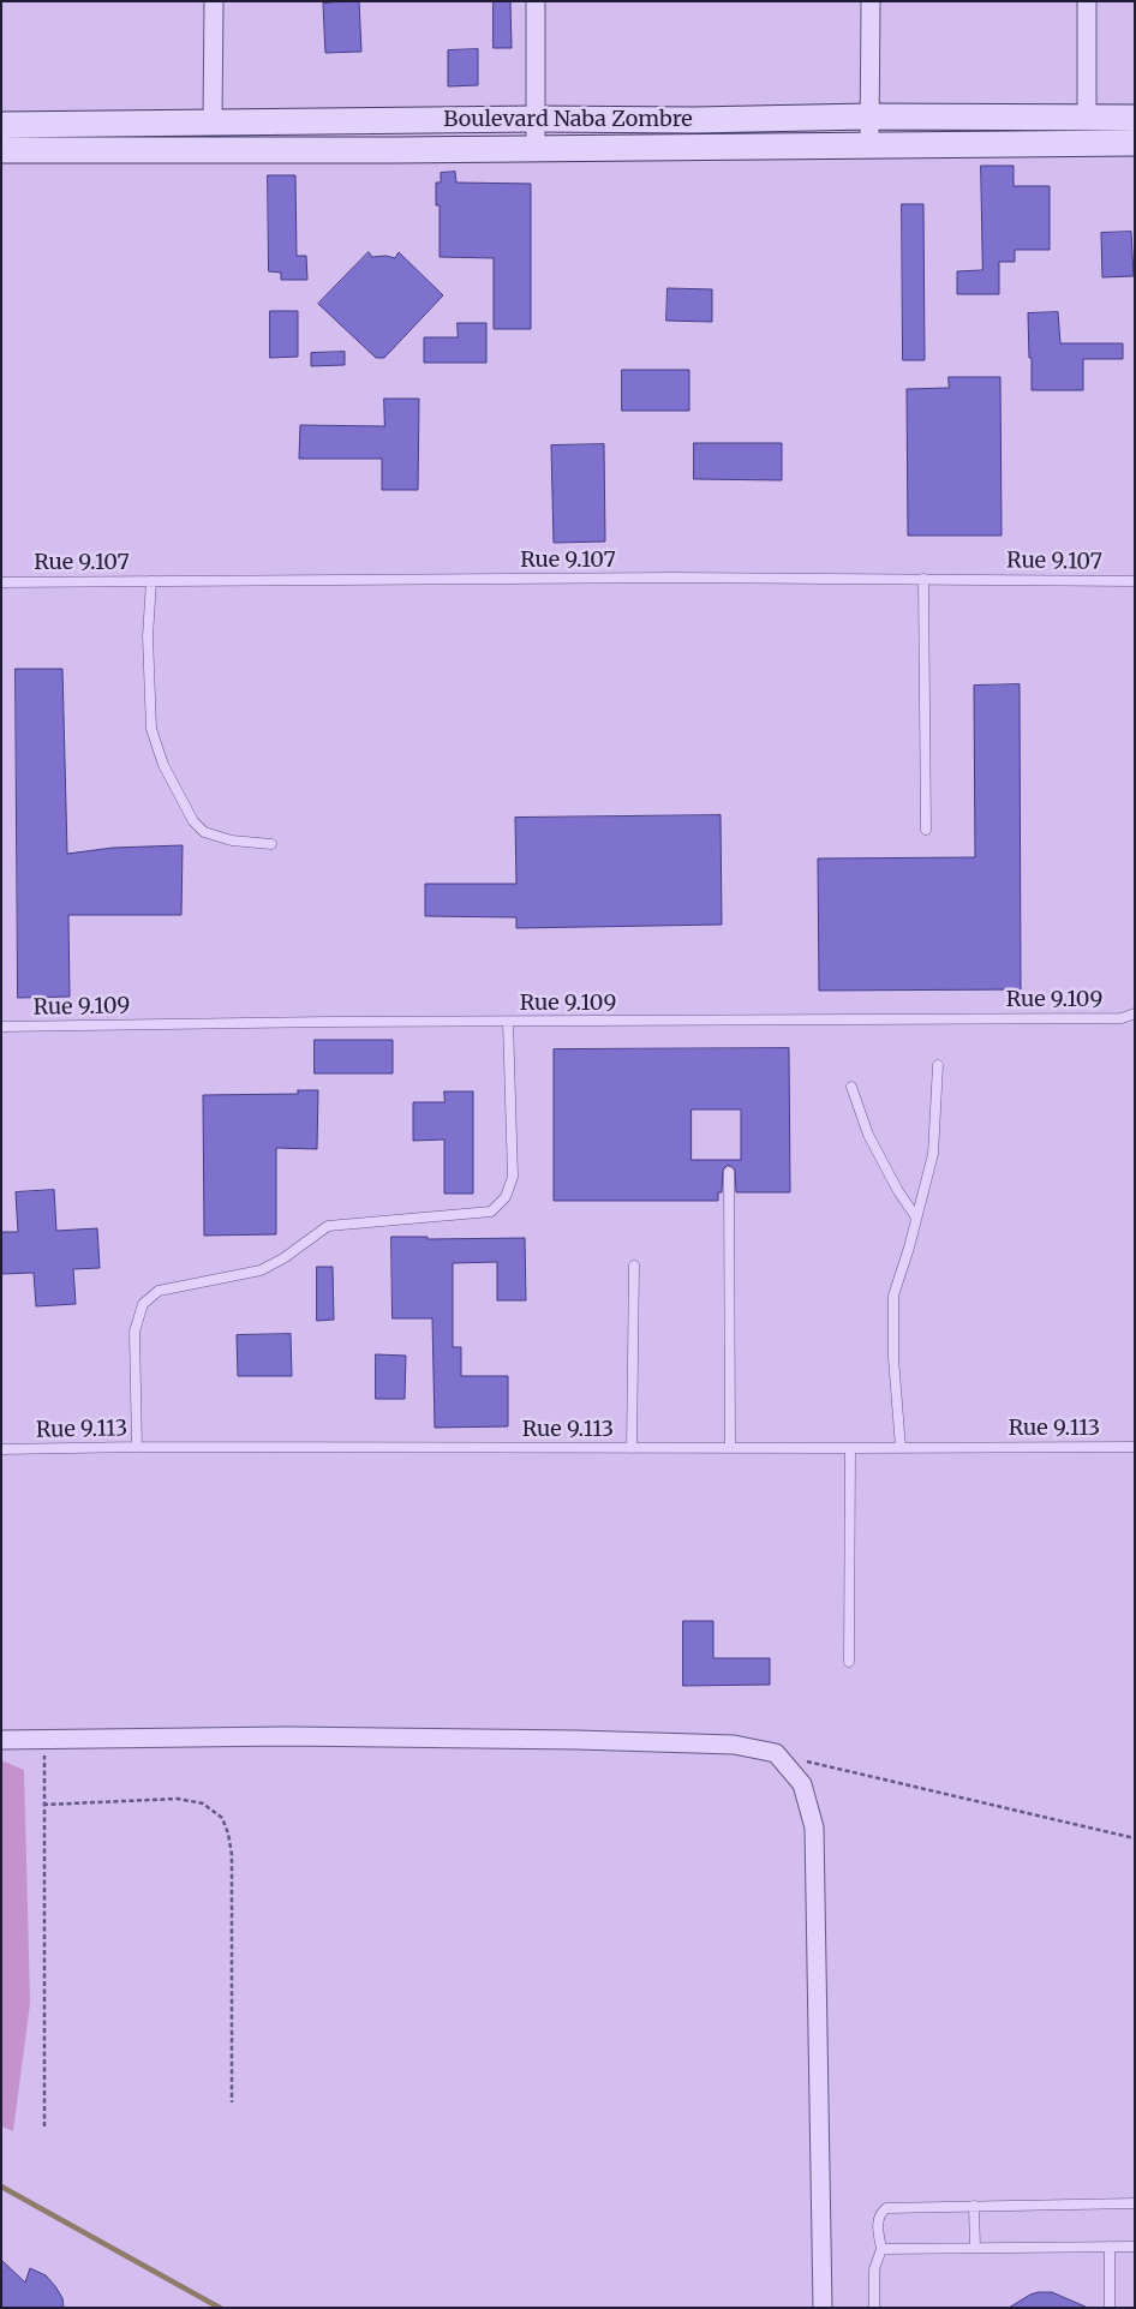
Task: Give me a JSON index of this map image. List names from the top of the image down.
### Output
{
  "streets": {
    "main road": ["Boulevard Naba Zombre"],
    "lane": ["Rue 9.107", "Rue 9.109", "Rue 9.113"]
  }
}
